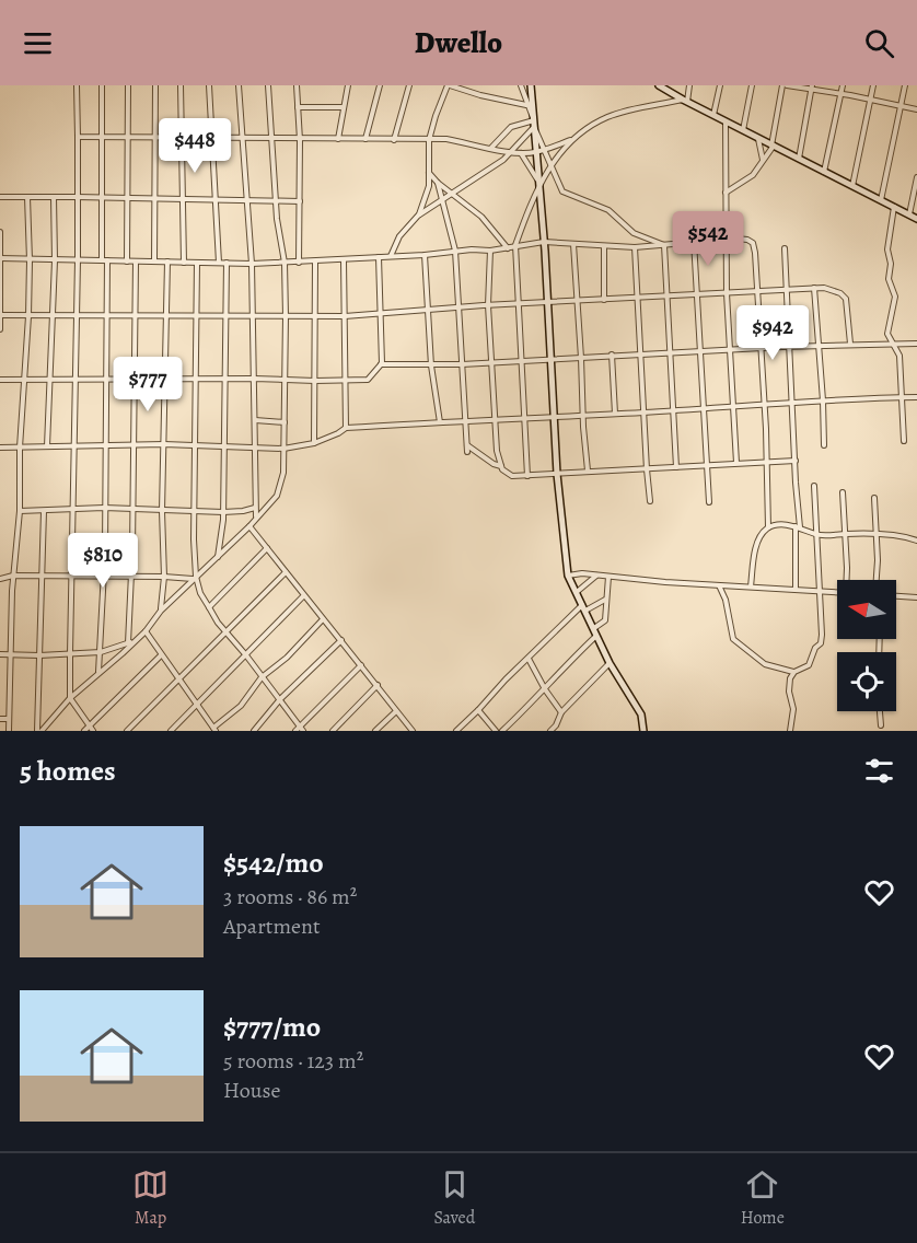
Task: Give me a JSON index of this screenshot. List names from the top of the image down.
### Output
{
  "north": "left",
  "page": {
    "header": "Dwello",
    "price": [
      "$448",
      "$542",
      "$942",
      "$777",
      "$810"
    ],
    "heading": "5 homes",
    "list": [
      {
        "name": "$542/mo",
        "note": "3 rooms · 86 m² · Apartment"
      },
      {
        "name": "$777/mo",
        "note": "5 rooms · 123 m² · House"
      }
    ],
    "tabs": ["Map", "Saved", "Home"]
  }
}
